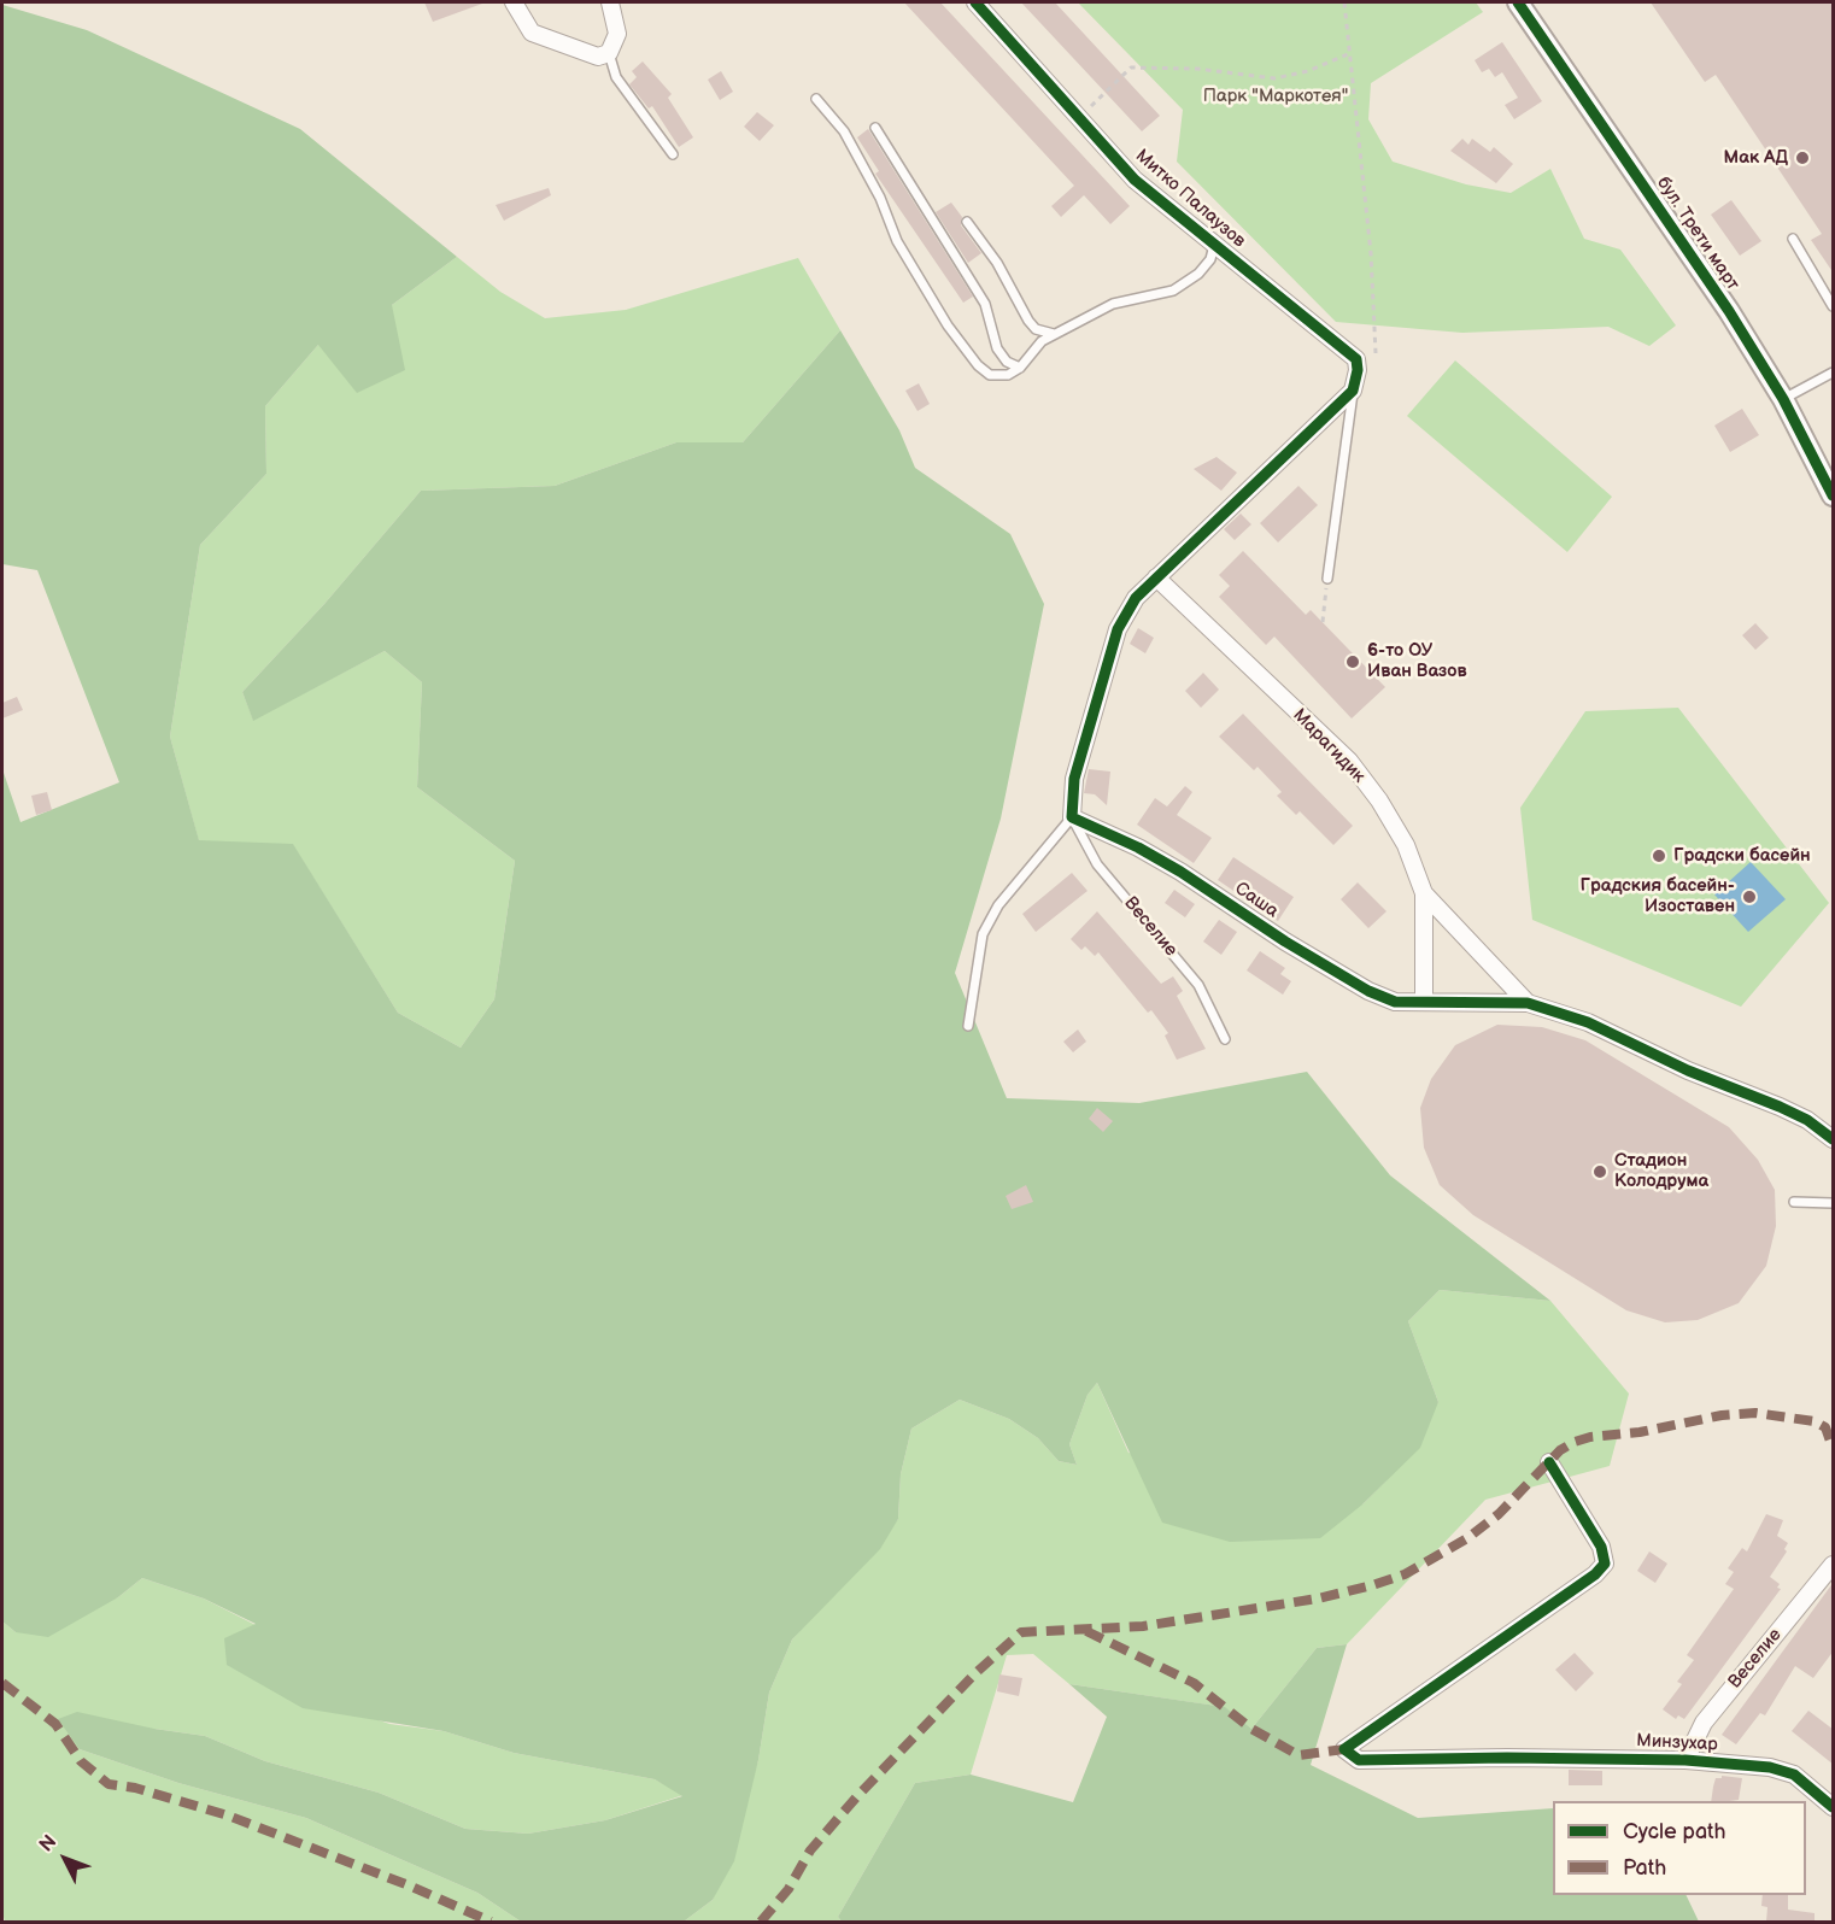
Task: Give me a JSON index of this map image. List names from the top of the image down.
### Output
{
  "streets": {
    "street": [
      "Митко Палаузов",
      "бул. Трети март",
      "Марагидик",
      "Саша",
      "Веселие",
      "Минзухар"
    ]
  },
  "crossings": [
    ["Марагидик", "Саша"],
    ["Саша", "Веселие"],
    ["Веселие", "Минзухар"]
  ],
  "parks": ["Парк \"Маркотея\""],
  "places": [
    "Мак АД",
    "6-то ОУ Иван Вазов",
    "Градски басейн",
    "Градския басейн- Изоставен",
    "Стадион Колодрума"
  ],
  "legend": ["Cycle path", "Path"],
  "north": "top left"
}
